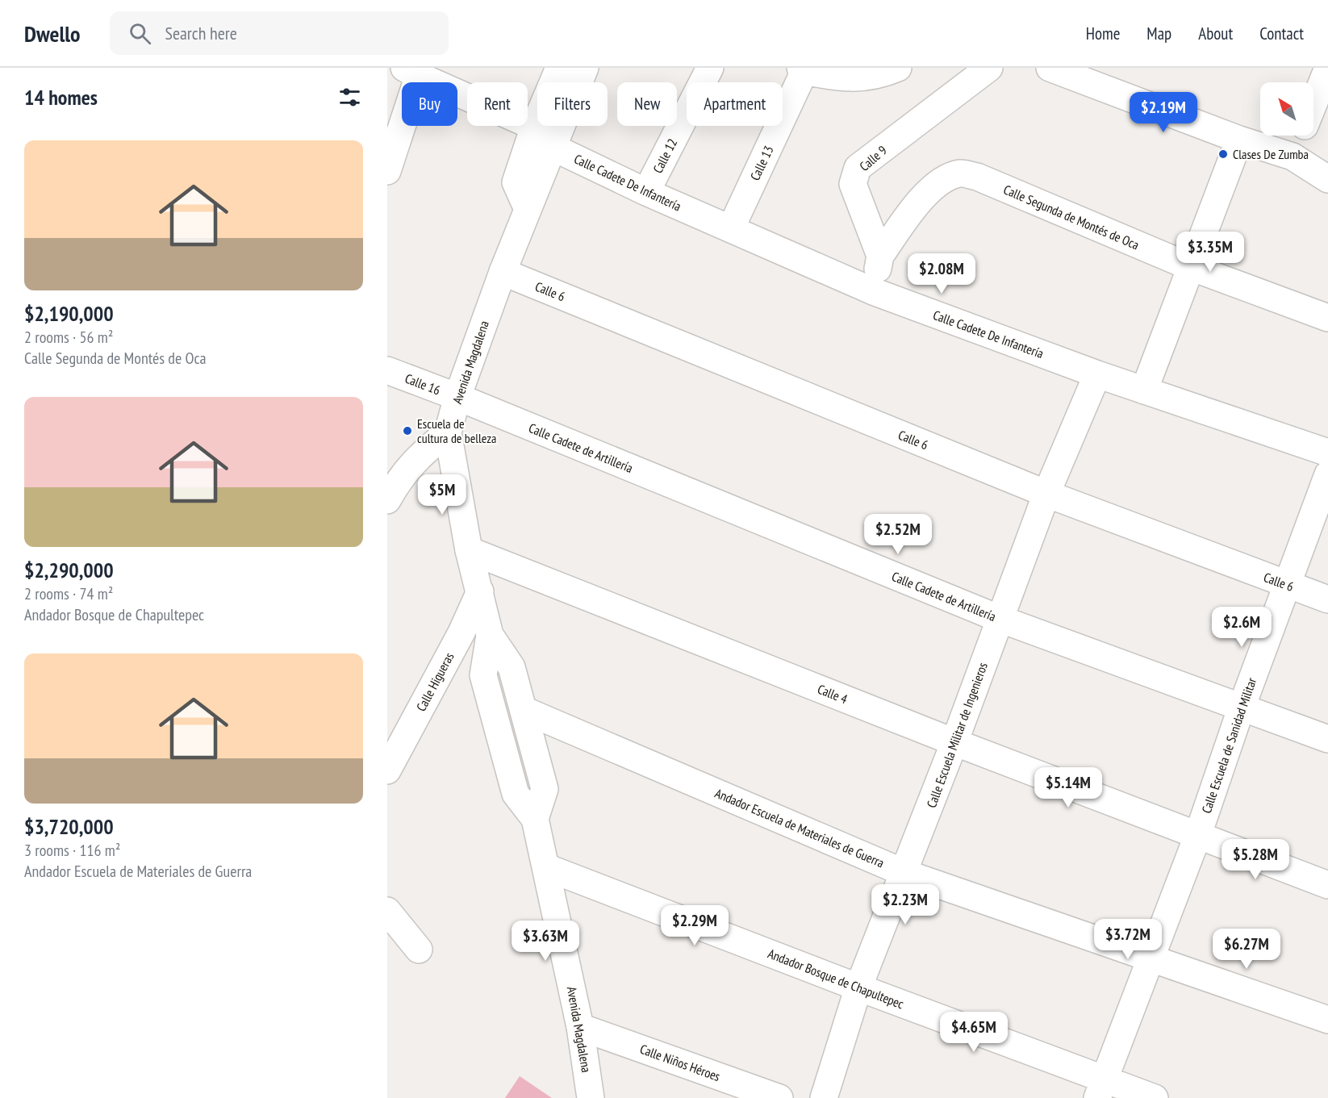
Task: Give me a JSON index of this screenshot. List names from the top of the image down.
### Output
{
  "streets": {
    "street": [
      "Calle 12",
      "Calle 9",
      "Calle 13",
      "Calle Cadete De Infantería",
      "Calle Segunda de Montés de Oca",
      "Calle 6",
      "Avenida Magdalena",
      "Calle 16",
      "Calle Cadete de Artillería",
      "Calle Higueras",
      "Calle 4",
      "Calle Escuela Militar de Ingenieros",
      "Calle Escuela de Sanidad Militar",
      "Andador Escuela de Materiales de Guerra",
      "Andador Bosque de Chapultepec",
      "Calle Niños Héroes"
    ]
  },
  "crossings": [
    ["Calle 12", "Calle Cadete De Infantería"],
    ["Calle 9", "Calle Segunda de Montés de Oca"],
    ["Calle 13", "Calle Cadete De Infantería"],
    ["Calle Cadete De Infantería", "Avenida Magdalena"],
    ["Calle Cadete De Infantería", "Calle Escuela Militar de Ingenieros"],
    ["Calle 6", "Avenida Magdalena"],
    ["Calle 6", "Calle Escuela Militar de Ingenieros"],
    ["Calle 6", "Calle Escuela de Sanidad Militar"],
    ["Avenida Magdalena", "Calle 16"],
    ["Avenida Magdalena", "Calle Cadete de Artillería"],
    ["Avenida Magdalena", "Calle Higueras"],
    ["Avenida Magdalena", "Calle 4"],
    ["Avenida Magdalena", "Andador Escuela de Materiales de Guerra"],
    ["Avenida Magdalena", "Andador Bosque de Chapultepec"],
    ["Avenida Magdalena", "Calle Niños Héroes"],
    ["Calle 16", "Calle Cadete de Artillería"],
    ["Calle Cadete de Artillería", "Calle Escuela Militar de Ingenieros"],
    ["Calle Cadete de Artillería", "Calle Escuela de Sanidad Militar"],
    ["Calle 4", "Calle Escuela Militar de Ingenieros"],
    ["Calle 4", "Calle Escuela de Sanidad Militar"],
    ["Calle Escuela Militar de Ingenieros", "Andador Escuela de Materiales de Guerra"],
    ["Calle Escuela Militar de Ingenieros", "Andador Bosque de Chapultepec"],
    ["Calle Escuela de Sanidad Militar", "Andador Escuela de Materiales de Guerra"],
    ["Calle Escuela de Sanidad Militar", "Andador Bosque de Chapultepec"]
  ],
  "places": ["Clases De Zumba", "Escuela de cultura de belleza"],
  "north": "top left",
  "page": {
    "header": "Dwello",
    "search": "Search here",
    "nav": [
      "Home",
      "Map",
      "About",
      "Contact"
    ],
    "heading": "14 homes",
    "chip": [
      "Buy",
      "Rent",
      "Filters",
      "New",
      "Apartment"
    ],
    "price": [
      "$2.19M",
      "$3.35M",
      "$2.08M",
      "$5M",
      "$2.52M",
      "$2.6M",
      "$5.14M",
      "$5.28M",
      "$2.23M",
      "$2.29M",
      "$3.72M",
      "$3.63M",
      "$6.27M",
      "$4.65M"
    ],
    "list": [
      {
        "name": "$2,190,000",
        "note": "2 rooms · 56 m² · Calle Segunda de Montés de Oca"
      },
      {
        "name": "$2,290,000",
        "note": "2 rooms · 74 m² · Andador Bosque de Chapultepec"
      },
      {
        "name": "$3,720,000",
        "note": "3 rooms · 116 m² · Andador Escuela de Materiales de Guerra"
      }
    ]
  }
}
